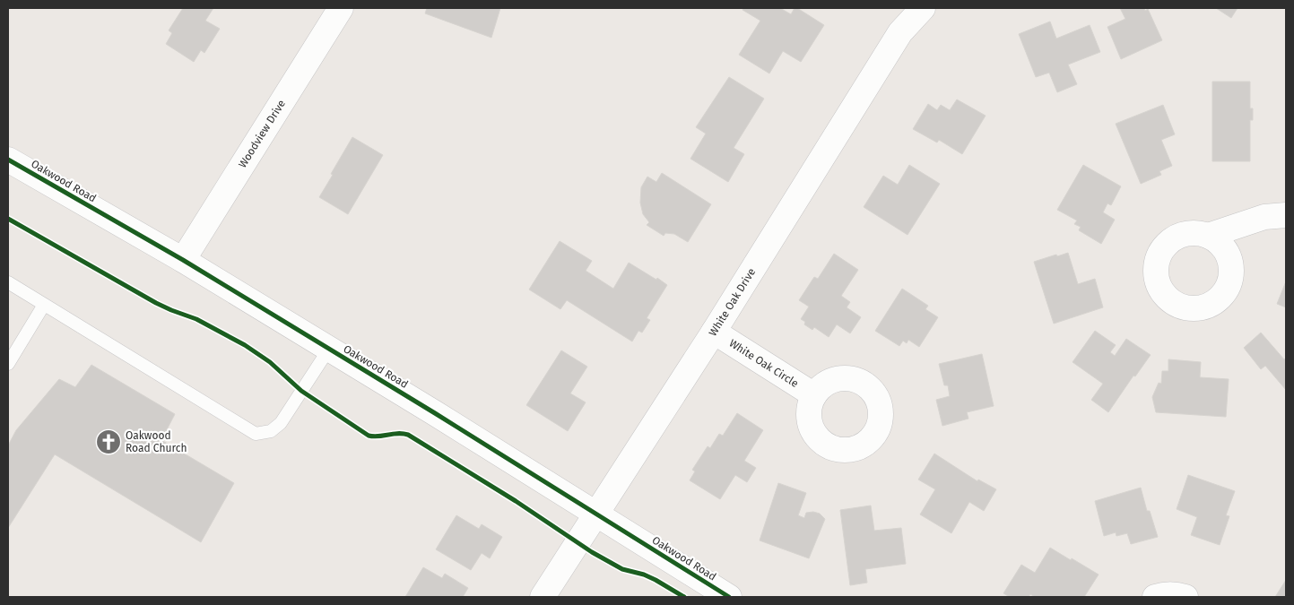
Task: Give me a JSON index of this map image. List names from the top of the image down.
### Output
{
  "streets": {
    "street": [
      "Woodview Drive",
      "Oakwood Road",
      "White Oak Drive",
      "White Oak Circle"
    ]
  },
  "crossings": [
    ["Woodview Drive", "Oakwood Road"],
    ["Oakwood Road", "White Oak Drive"],
    ["White Oak Drive", "White Oak Circle"]
  ],
  "places": {
    "church": ["Oakwood Road Church"]
  }
}
